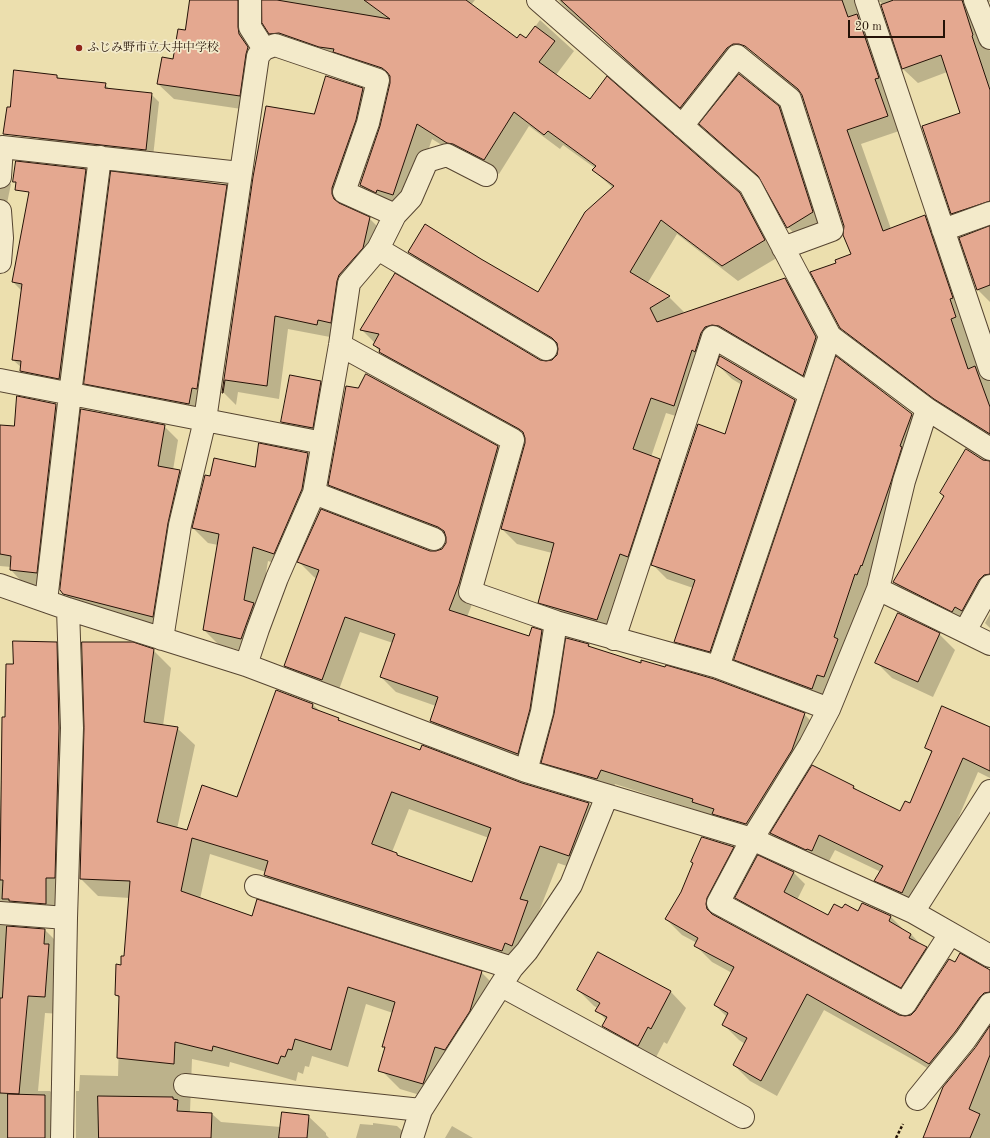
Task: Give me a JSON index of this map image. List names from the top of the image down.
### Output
{
  "places": ["ふじみ野市立大井中学校"],
  "scale_bar": "20 m"
}
